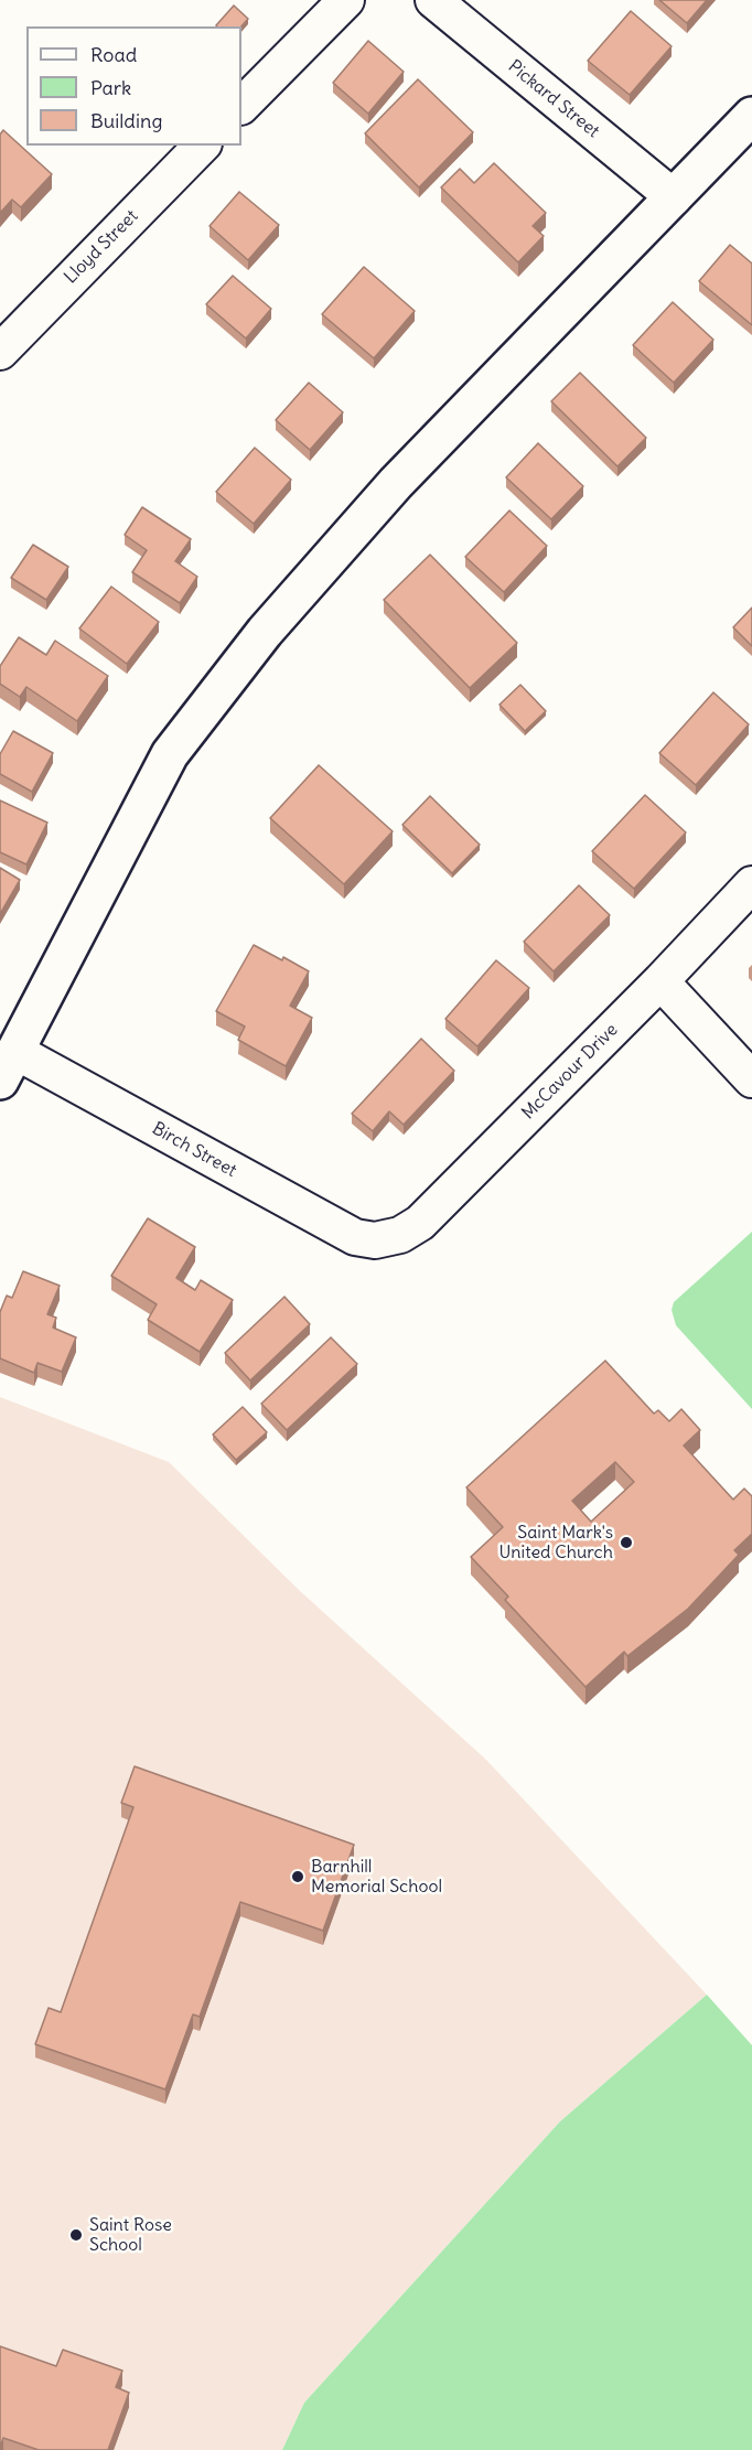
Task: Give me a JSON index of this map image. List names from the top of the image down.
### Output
{
  "streets": {
    "street": [
      "Pickard Street",
      "Lloyd Street",
      "McCavour Drive",
      "Birch Street"
    ]
  },
  "crossings": [
    ["McCavour Drive", "Birch Street"]
  ],
  "places": ["Saint Mark's United Church", "Barnhill Memorial School", "Saint Rose School"],
  "legend": ["Road", "Park", "Building"]
}
